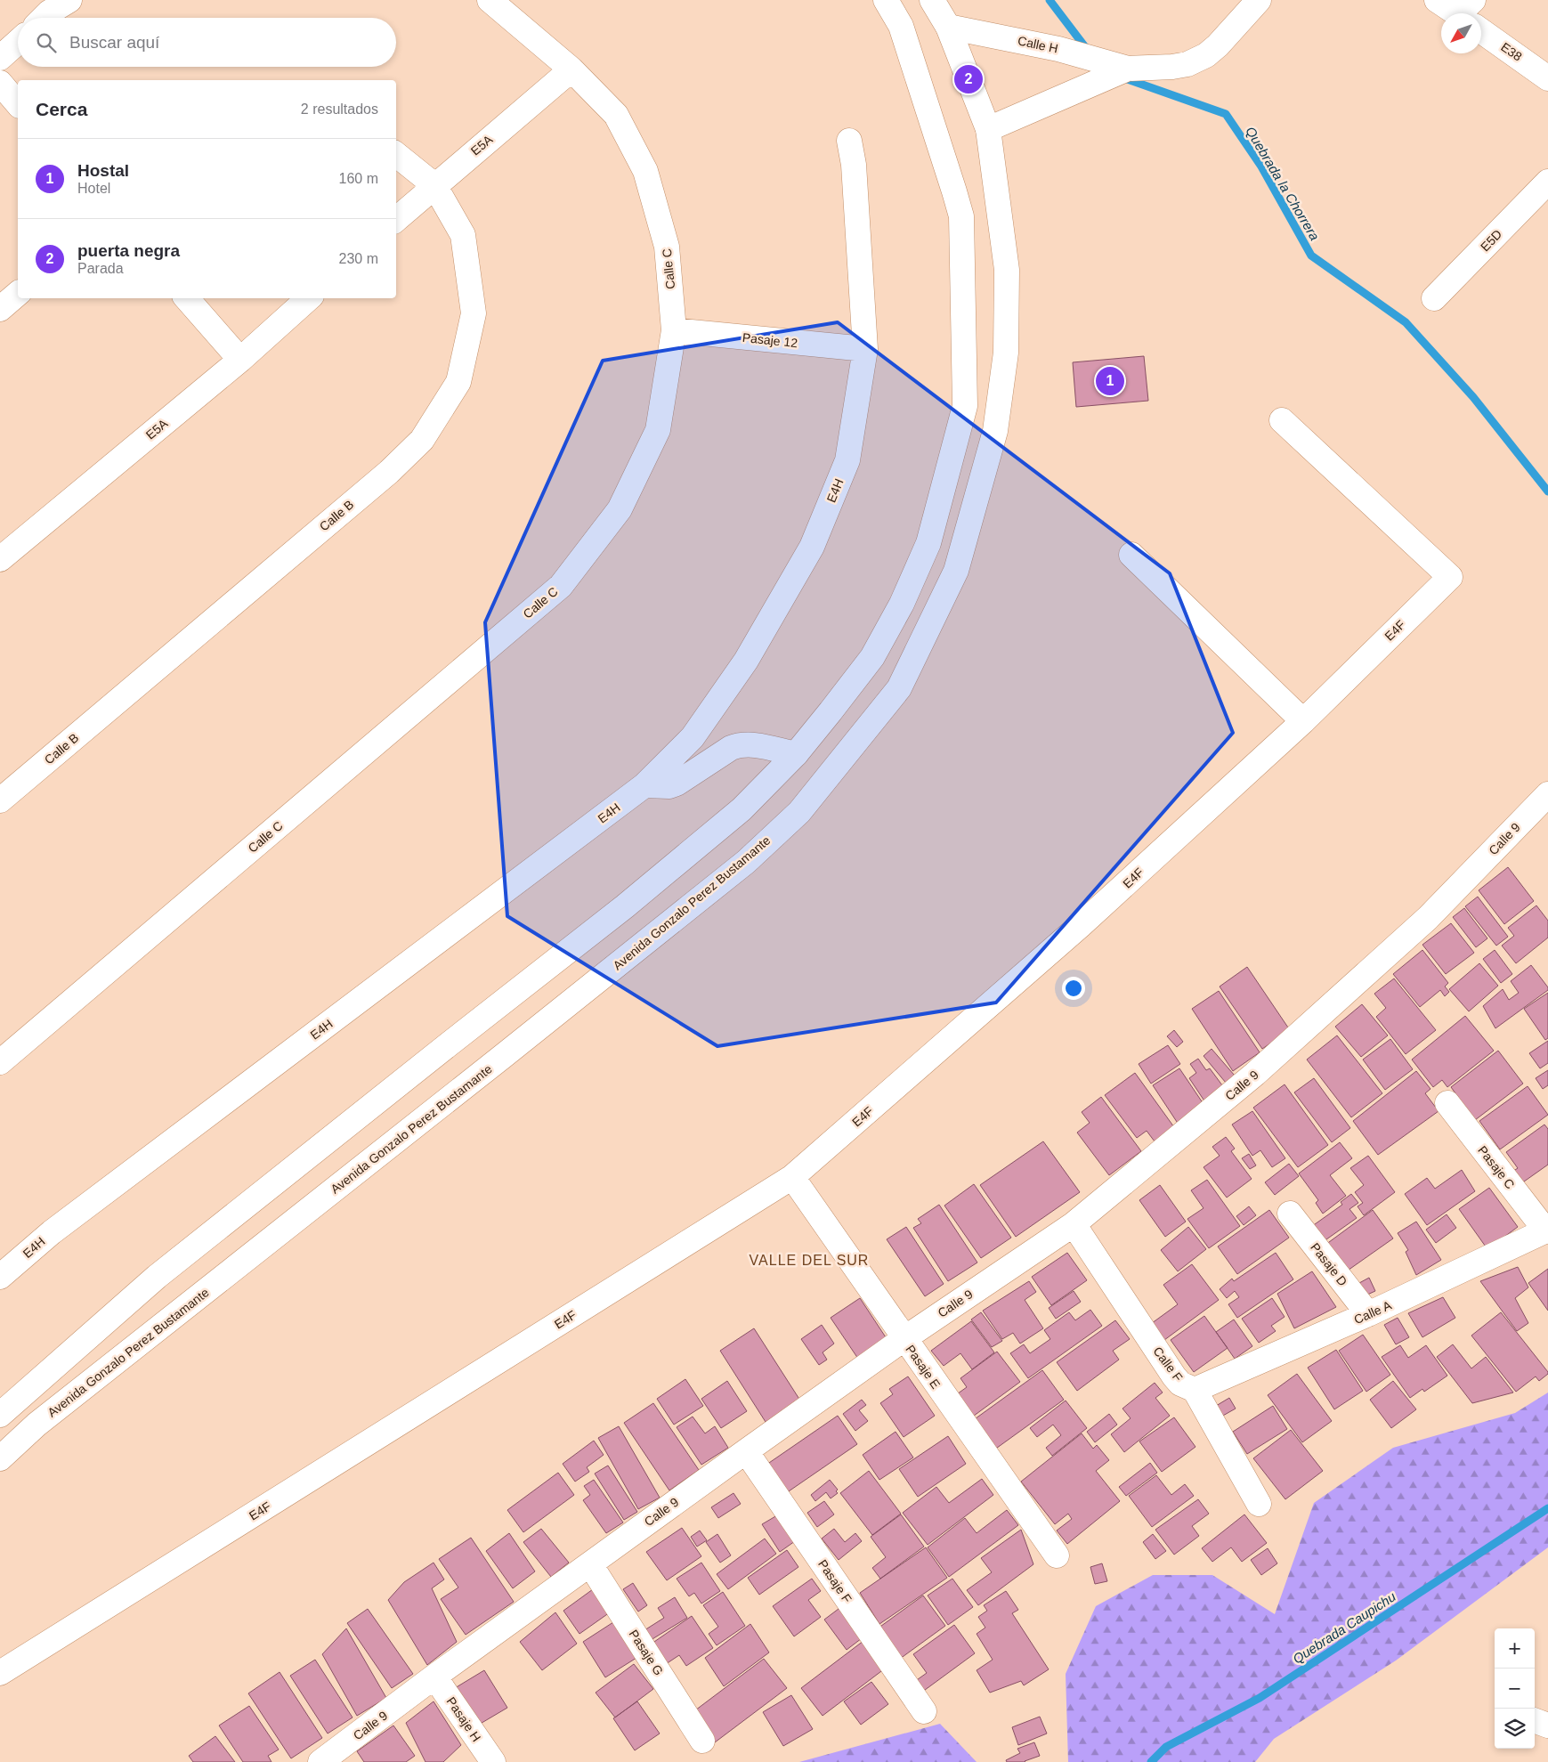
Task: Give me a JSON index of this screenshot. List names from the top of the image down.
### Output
{
  "streets": {
    "street": [
      "Calle H",
      "E38",
      "E5A",
      "E5D",
      "Calle C",
      "Pasaje 12",
      "E4H",
      "Calle B",
      "E4F",
      "Calle 9",
      "Avenida Gonzalo Perez Bustamante",
      "Pasaje C",
      "Pasaje D",
      "Calle A",
      "Calle F",
      "Pasaje E",
      "Pasaje F",
      "Pasaje G",
      "Pasaje H"
    ]
  },
  "crossings": [
    ["Calle H", "Avenida Gonzalo Perez Bustamante"],
    ["E5A", "Calle C"],
    ["E5A", "Calle B"],
    ["Calle C", "Pasaje 12"],
    ["Pasaje 12", "E4H"],
    ["E4F", "Pasaje E"],
    ["Calle 9", "Calle F"],
    ["Calle 9", "Pasaje E"],
    ["Calle 9", "Pasaje F"],
    ["Calle 9", "Pasaje G"],
    ["Calle 9", "Pasaje H"],
    ["Pasaje C", "Calle A"],
    ["Pasaje D", "Calle A"],
    ["Calle A", "Calle F"]
  ],
  "districts": ["VALLE DEL SUR"],
  "water": ["Quebrada la Chorrera", "Quebrada Caupichu"],
  "north": "bottom left",
  "page": {
    "search": "Buscar aquí",
    "pins": ["2", "1"],
    "heading": ["Cerca", "2 resultados"],
    "list": [
      {
        "mark": "1",
        "name": "Hostal",
        "note": "Hotel",
        "value": "160 m"
      },
      {
        "mark": "2",
        "name": "puerta negra",
        "note": "Parada",
        "value": "230 m"
      }
    ],
    "map_buttons": ["+", "−"]
  }
}
